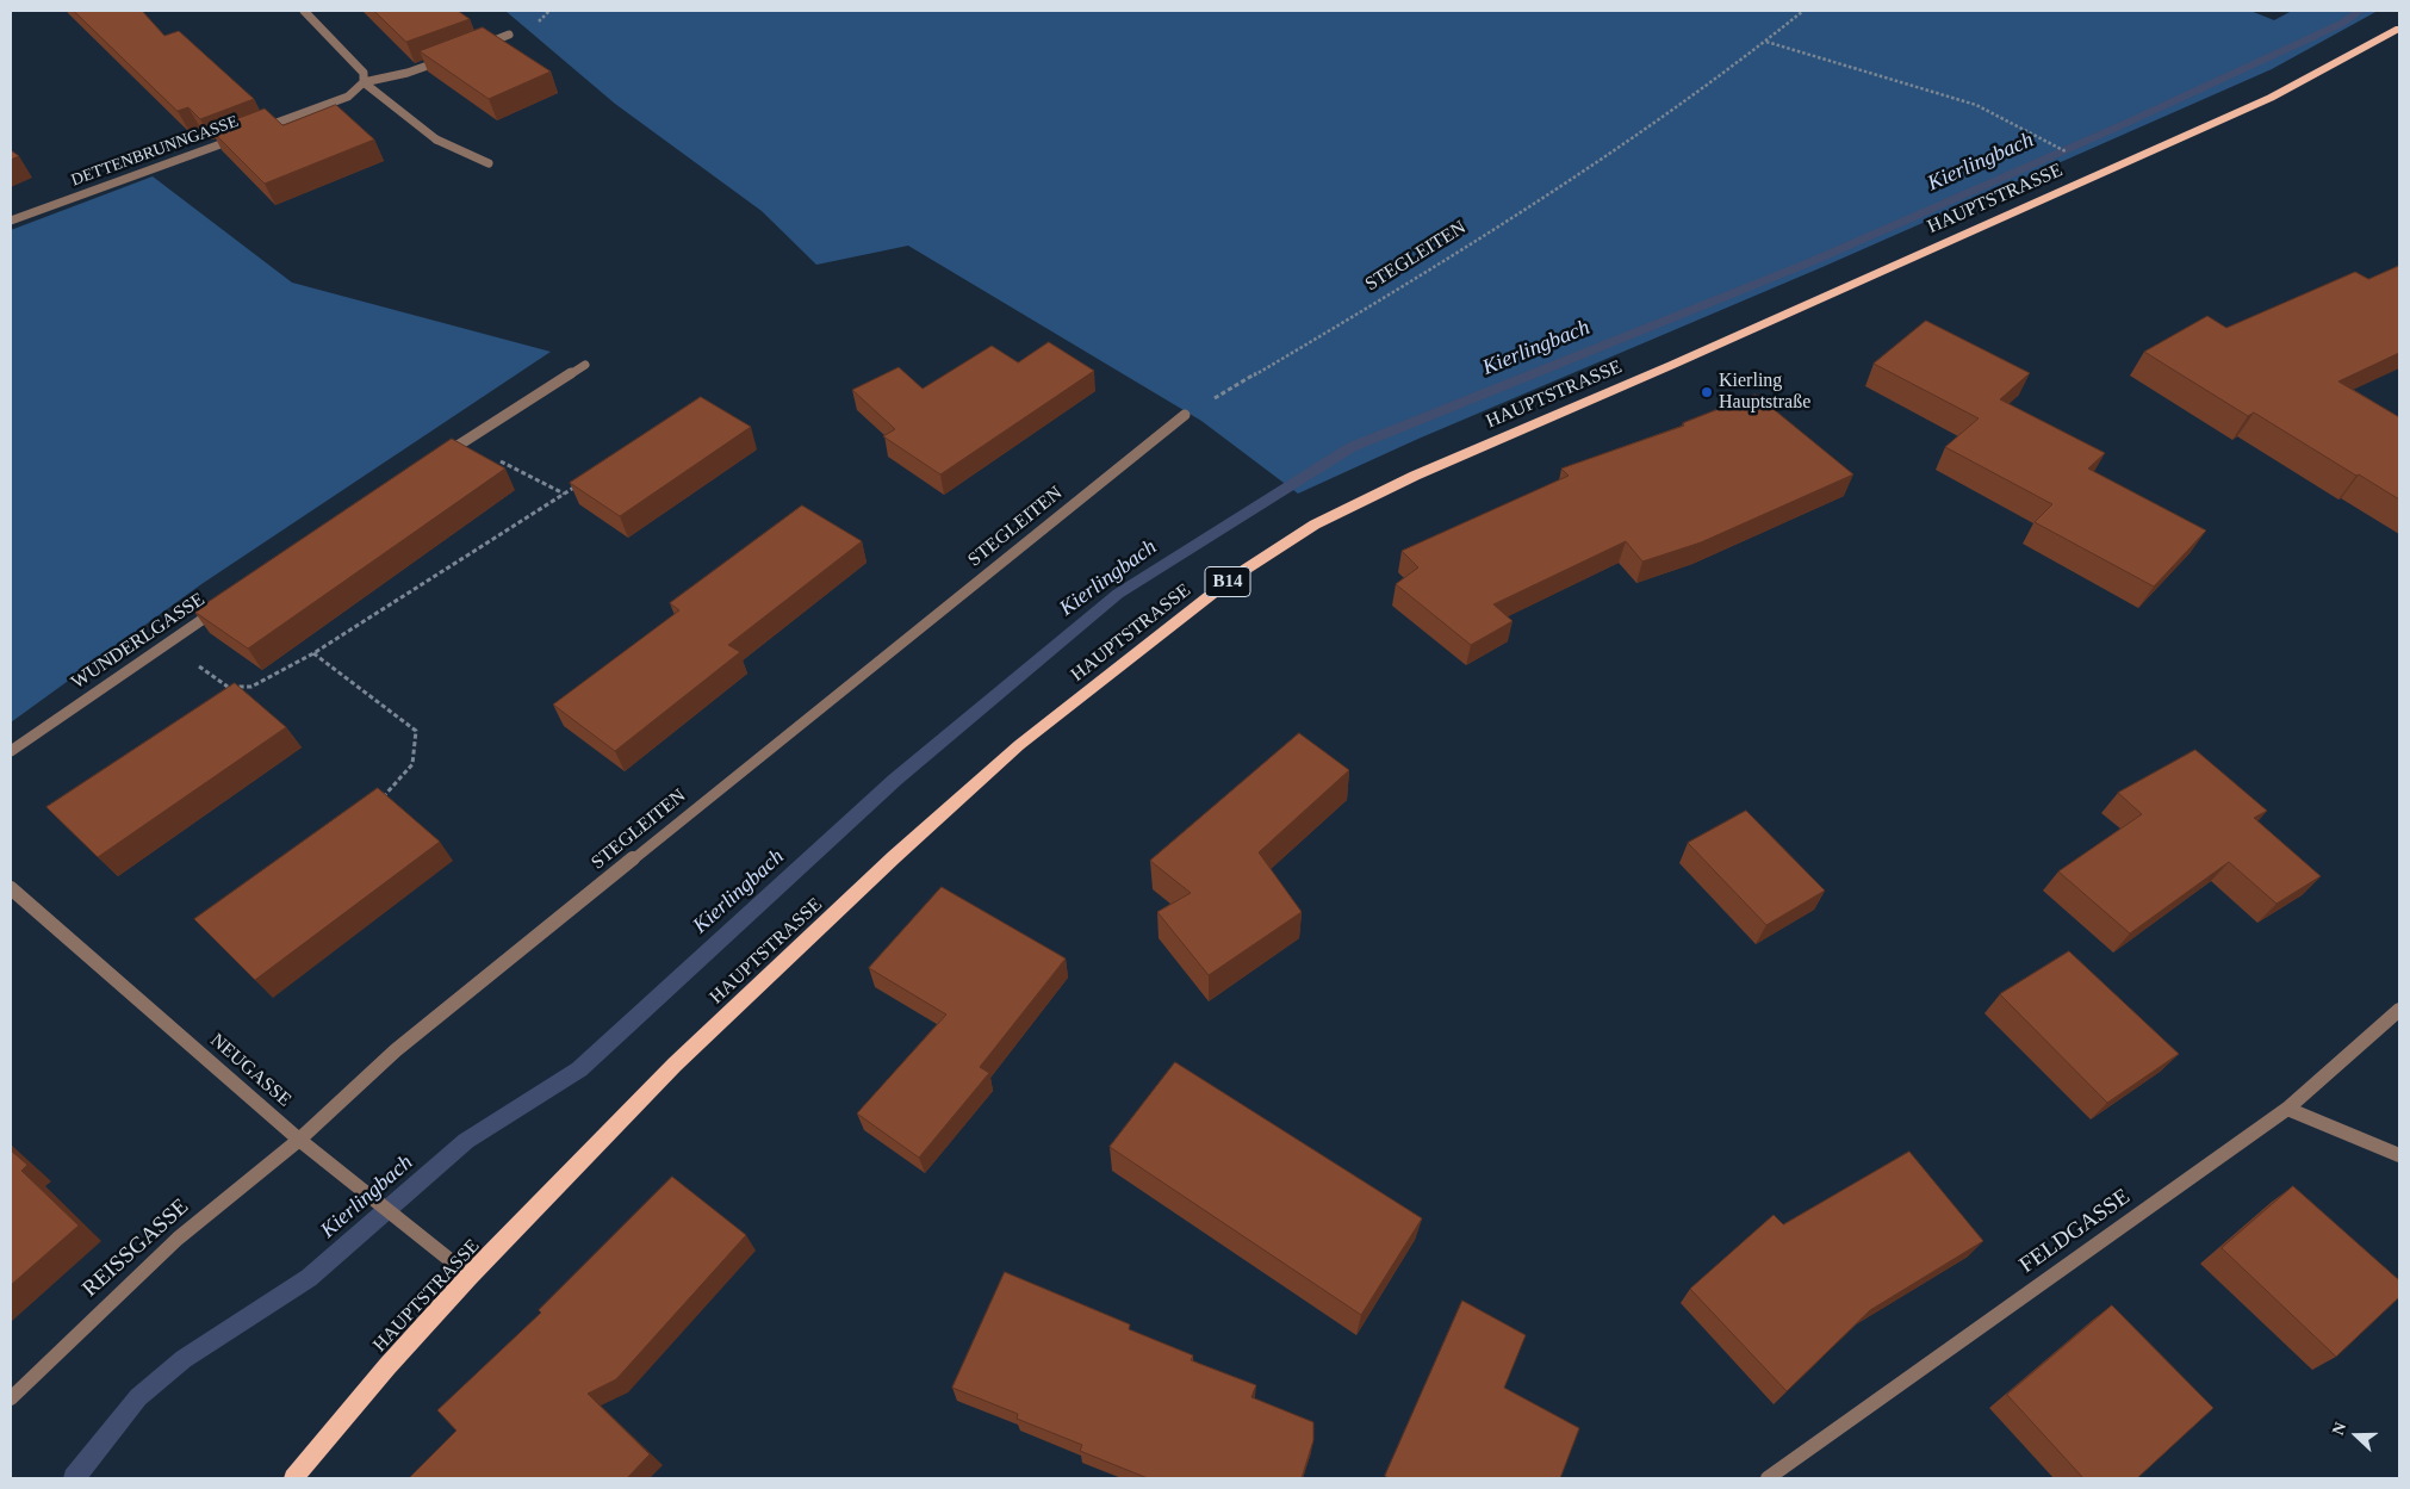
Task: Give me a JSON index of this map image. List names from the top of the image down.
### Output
{
  "streets": {
    "main road": ["HAUPTSTRASSE", "B14"],
    "street": [
      "DETTENBRUNNGASSE",
      "STEGLEITEN",
      "WUNDERLGASSE",
      "NEUGASSE",
      "FELDGASSE",
      "REISSGASSE"
    ]
  },
  "crossings": [
    ["HAUPTSTRASSE", "NEUGASSE"],
    ["STEGLEITEN", "NEUGASSE"],
    ["STEGLEITEN", "REISSGASSE"],
    ["NEUGASSE", "REISSGASSE"]
  ],
  "water": ["Kierlingbach"],
  "places": ["Kierling Hauptstraße"],
  "north": "left"
}
